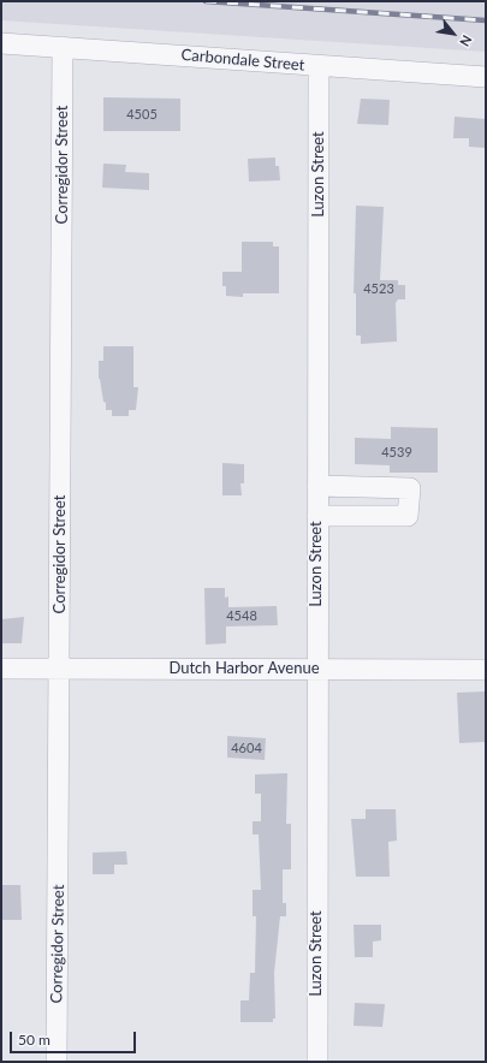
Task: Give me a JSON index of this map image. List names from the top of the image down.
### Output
{
  "streets": {
    "street": [
      "Carbondale Street",
      "Corregidor Street",
      "Luzon Street",
      "Dutch Harbor Avenue"
    ]
  },
  "crossings": [
    ["Carbondale Street", "Corregidor Street"],
    ["Carbondale Street", "Luzon Street"],
    ["Corregidor Street", "Dutch Harbor Avenue"],
    ["Luzon Street", "Dutch Harbor Avenue"]
  ],
  "house_numbers": [
    "4505",
    "4523",
    "4539",
    "4548",
    "4604"
  ],
  "scale_bar": "50 m",
  "north": "bottom right"
}
